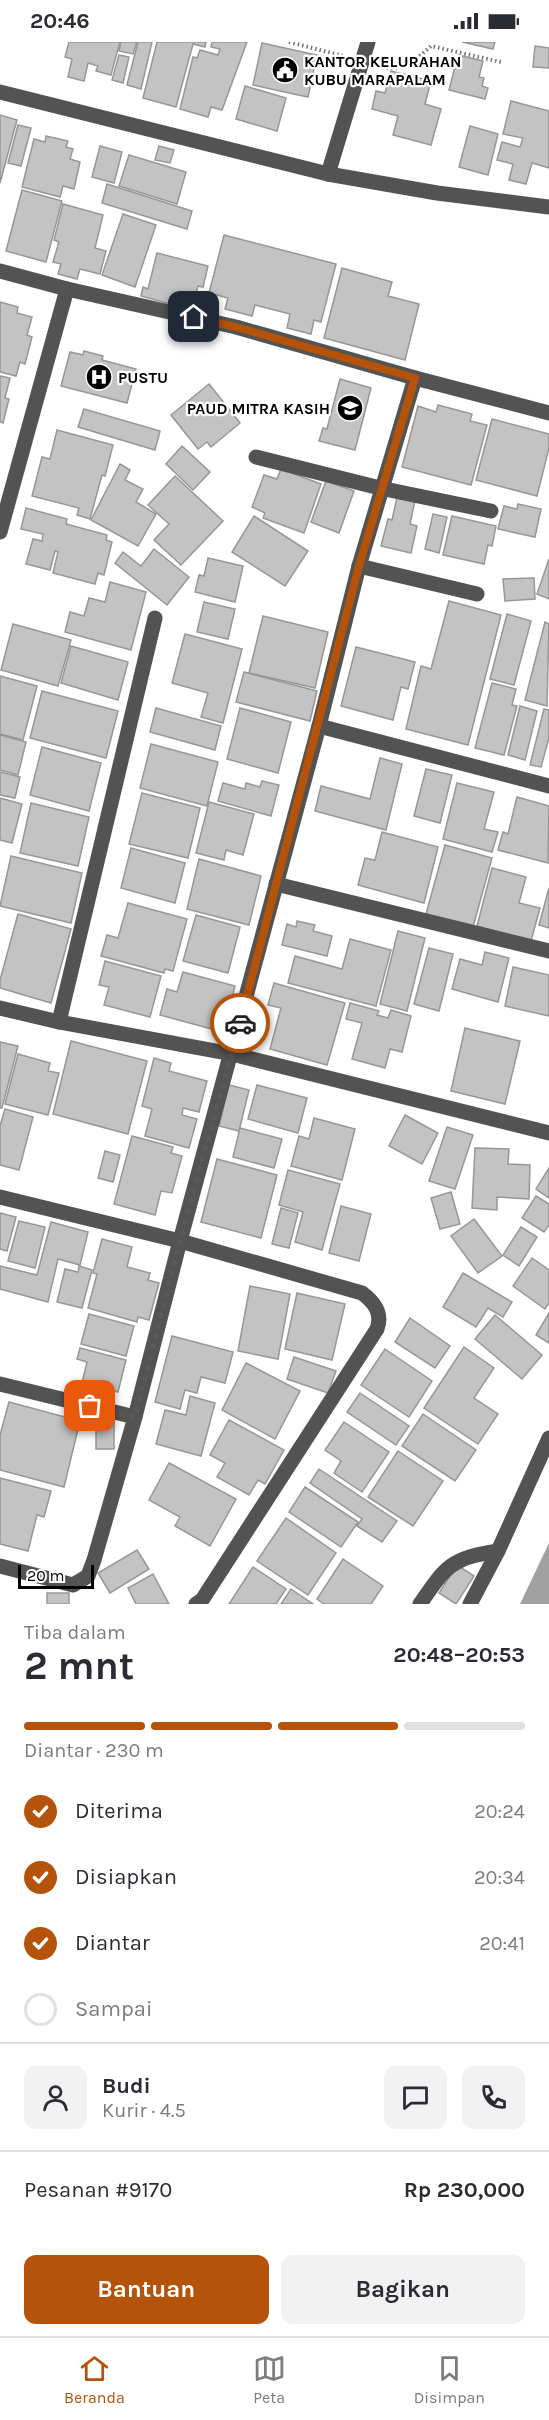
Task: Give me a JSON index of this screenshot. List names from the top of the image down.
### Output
{
  "places": {
    "public building": ["KANTOR KELURAHAN KUBU MARAPALAM"],
    "hospital": ["PUSTU"],
    "school or university": ["PAUD MITRA KASIH"]
  },
  "scale_bar": "20 m",
  "page": {
    "status": "20:46",
    "scale": "20 m",
    "heading": ["2 mnt", "Tiba dalam", "20:48–20:53"],
    "panel": [
      "Budi",
      "Kurir · 4.5",
      "Pesanan #9170",
      "Rp 230,000"
    ],
    "bar": "Diantar · 230 m",
    "list": [
      ["Diterima", "20:24"],
      ["Disiapkan", "20:34"],
      ["Diantar", "20:41"],
      "Sampai"
    ],
    "buttons": ["Bantuan", "Bagikan"],
    "tabs": ["Beranda", "Peta", "Disimpan"]
  }
}
